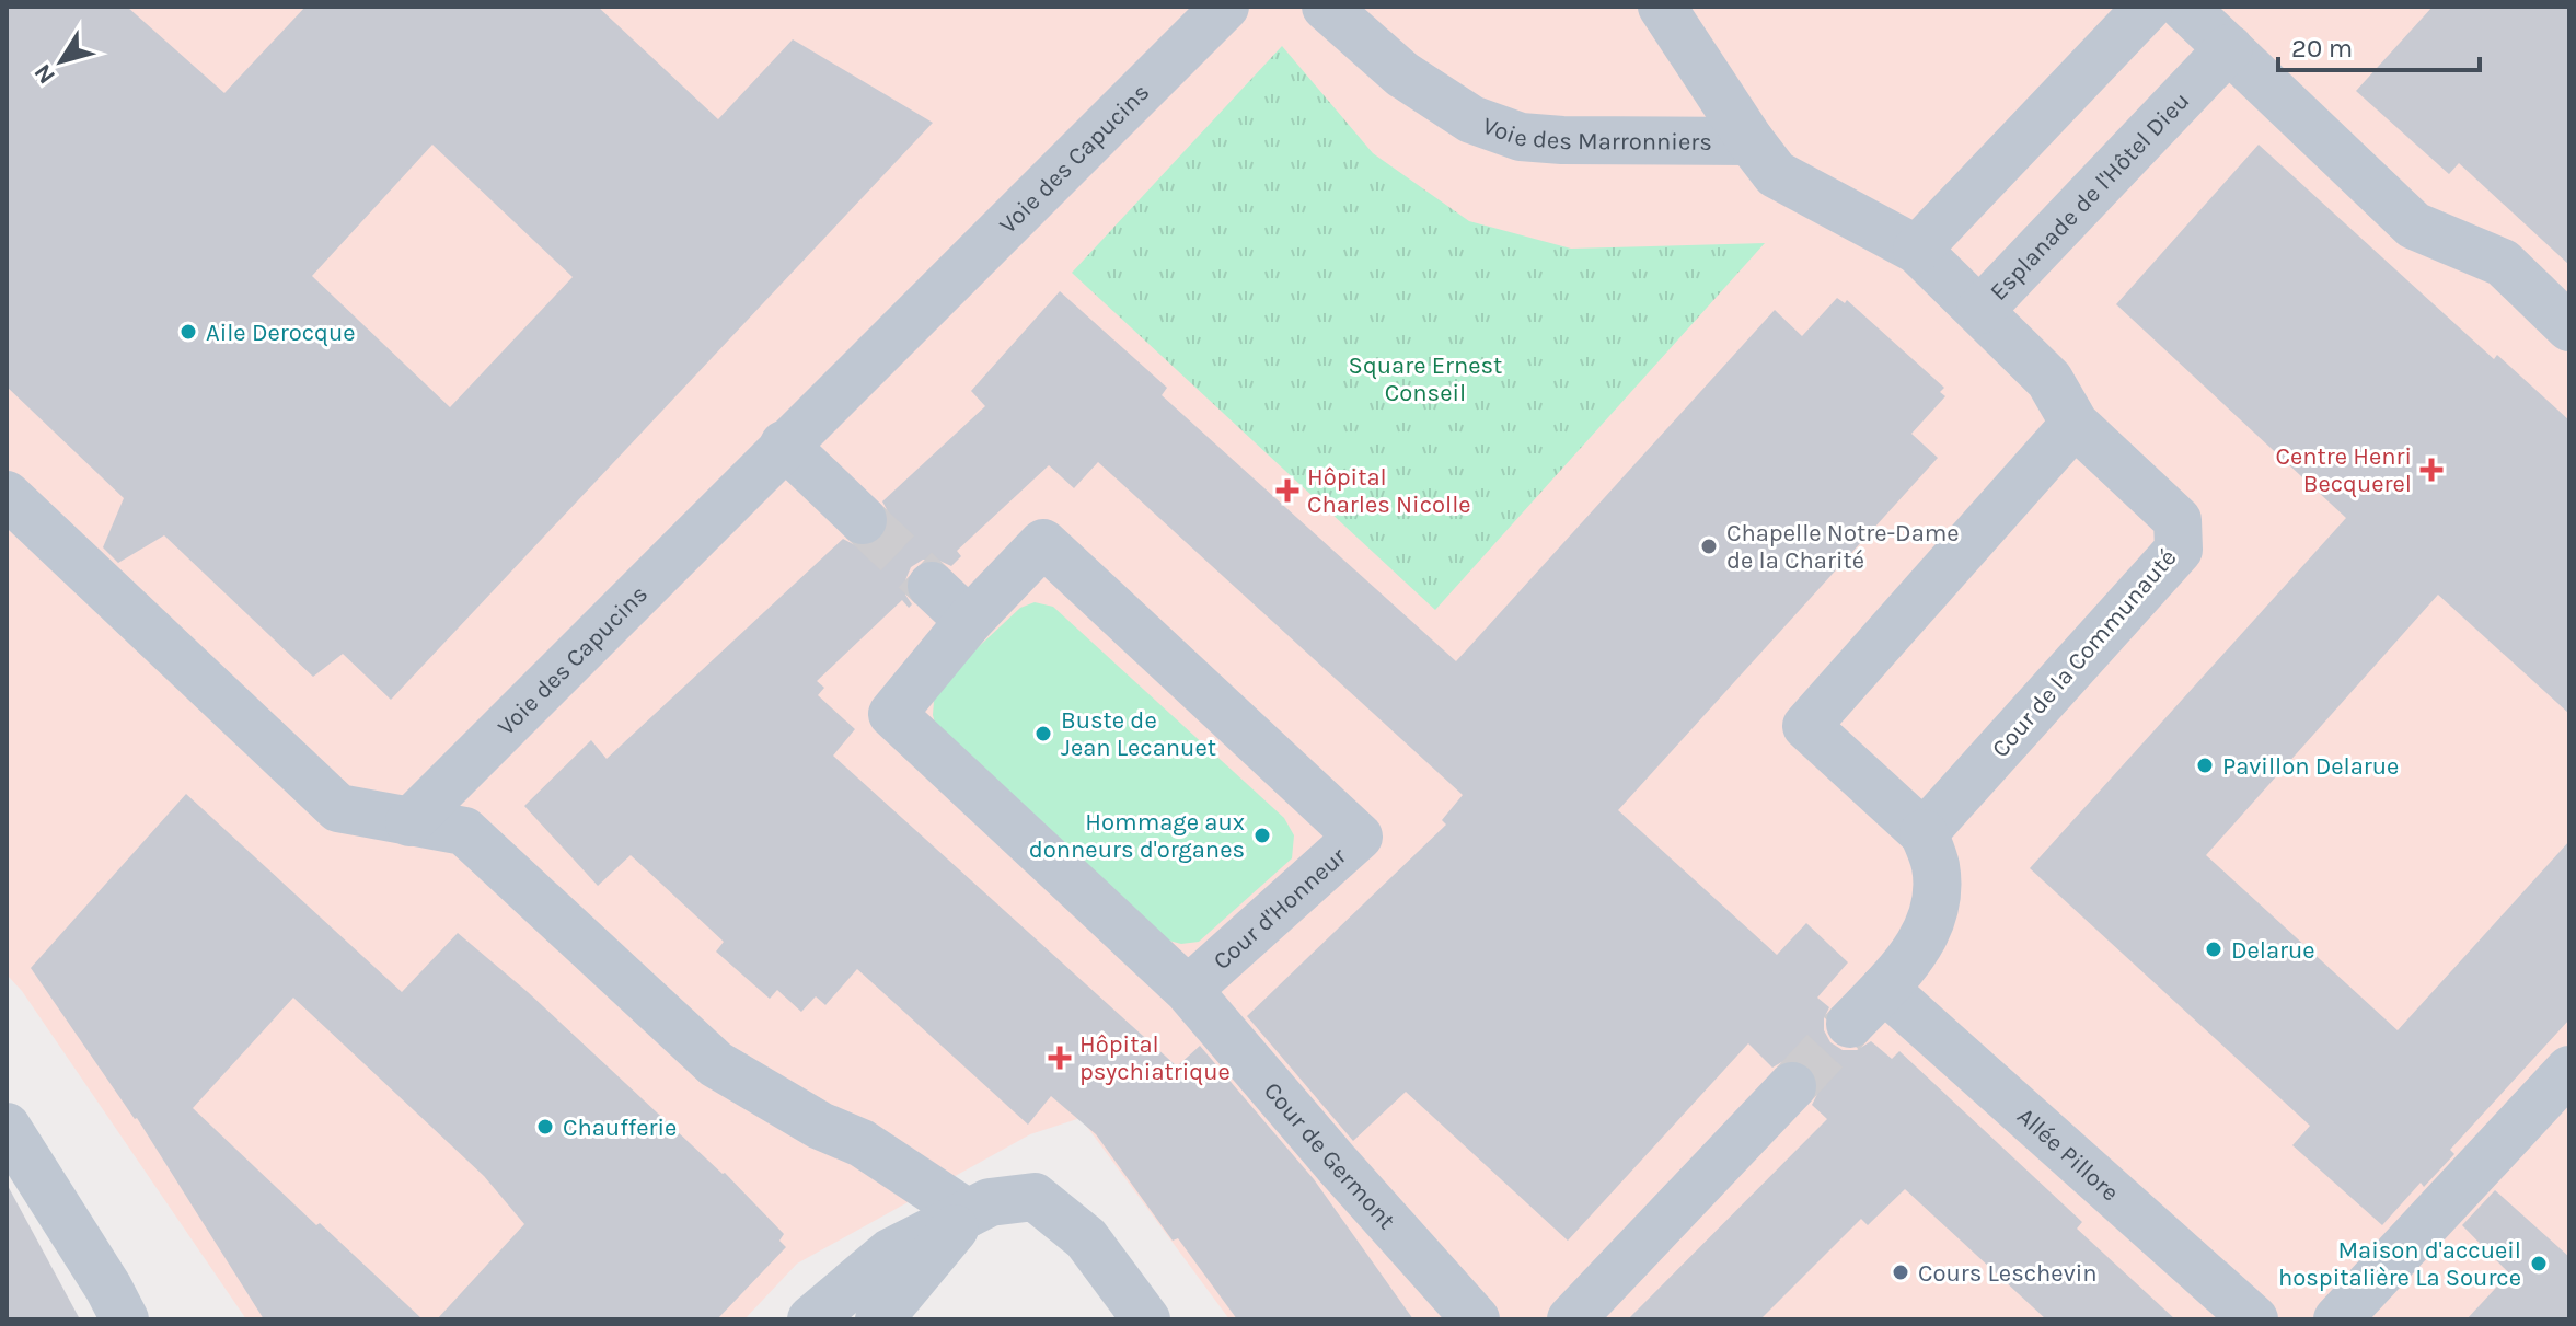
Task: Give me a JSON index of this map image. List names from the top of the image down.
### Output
{
  "streets": {
    "street": [
      "Voie des Marronniers",
      "Voie des Capucins",
      "Esplanade de l'Hôtel Dieu",
      "Cour de la Communauté",
      "Cour d'Honneur",
      "Allée Pillore",
      "Cour de Germont"
    ]
  },
  "crossings": [
    ["Voie des Marronniers", "Esplanade de l'Hôtel Dieu"],
    ["Esplanade de l'Hôtel Dieu", "Cour de la Communauté"],
    ["Cour d'Honneur", "Cour de Germont"]
  ],
  "parks": ["Square Ernest Conseil"],
  "places": {
    "other": [
      "Aile Derocque",
      "Chapelle Notre-Dame de la Charité",
      "Buste de Jean Lecanuet",
      "Pavillon Delarue",
      "Hommage aux donneurs d'organes",
      "Delarue",
      "Chaufferie",
      "Maison d'accueil hospitalière La Source",
      "Cours Leschevin"
    ],
    "health": ["Centre Henri Becquerel", "Hôpital Charles Nicolle", "Hôpital psychiatrique"]
  },
  "scale_bar": "20 m",
  "north": "bottom left"
}
